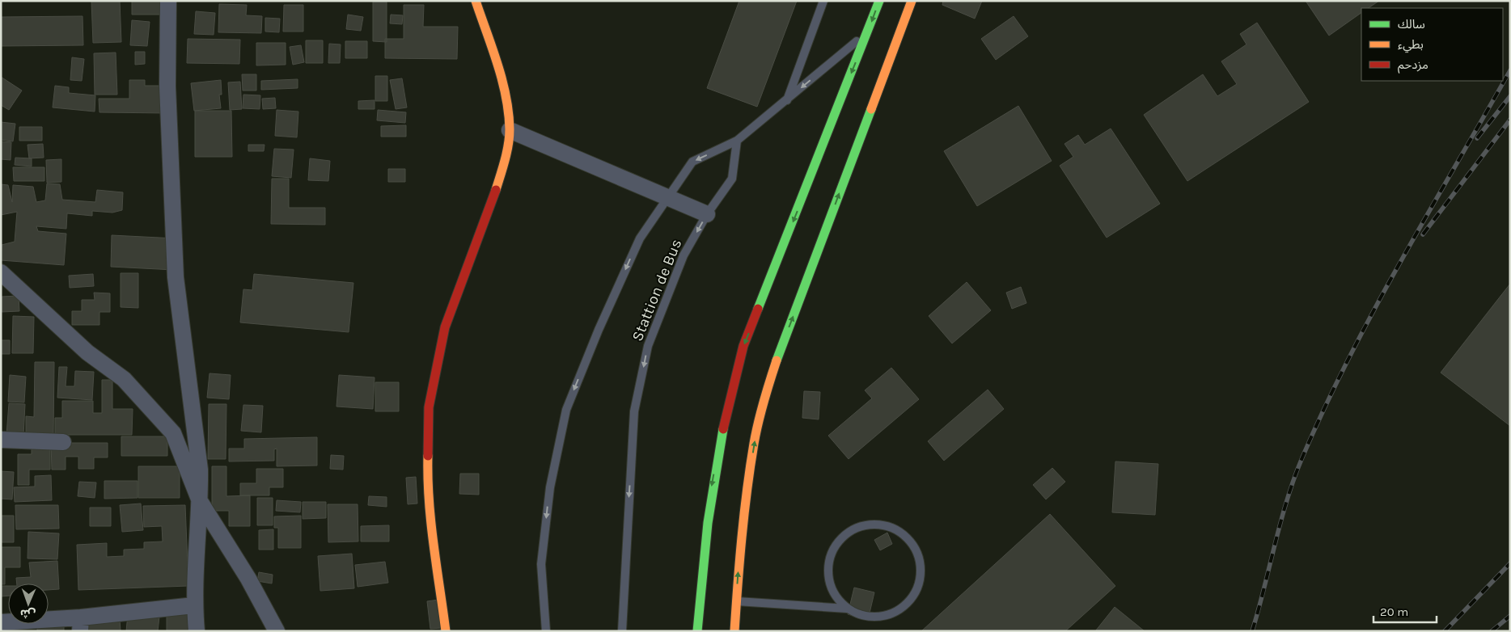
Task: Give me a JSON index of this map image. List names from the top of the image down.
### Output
{
  "streets": {
    "lane": ["Stattion de Bus"]
  },
  "legend": ["سالك", "بطيء", "مزدحم"],
  "scale_bar": "20 m",
  "north": "bottom"
}
